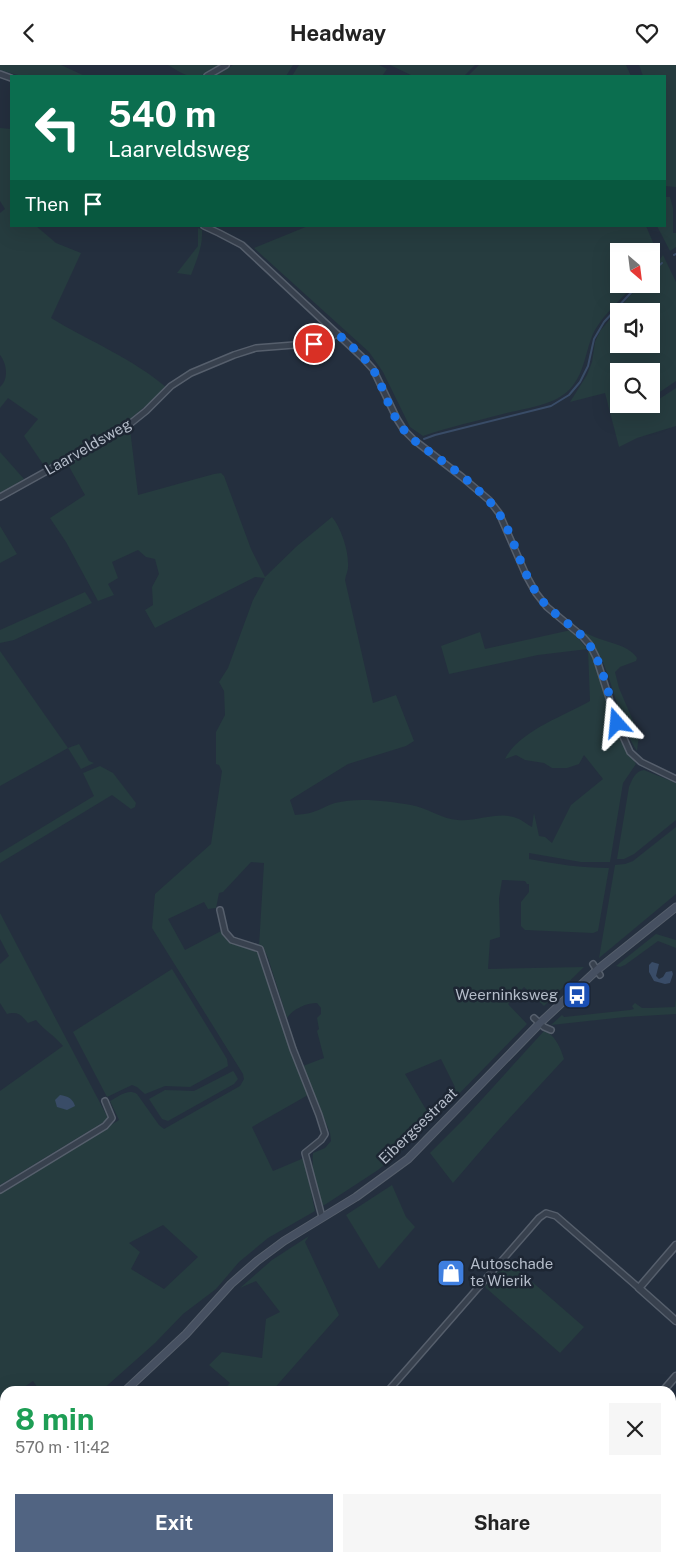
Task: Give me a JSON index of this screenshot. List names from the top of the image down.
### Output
{
  "streets": {
    "main road": ["Eibergsestraat"],
    "street": ["Laarveldsweg"]
  },
  "places": {
    "bus stop": ["Weerninksweg"],
    "shop": ["Autoschade te Wierik"]
  },
  "north": "bottom right",
  "page": {
    "header": "Headway",
    "turn": ["540 m", "Laarveldsweg"],
    "then": "Then",
    "heading": ["8 min", "570 m · 11:42"],
    "buttons": ["Exit", "Share"]
  }
}
